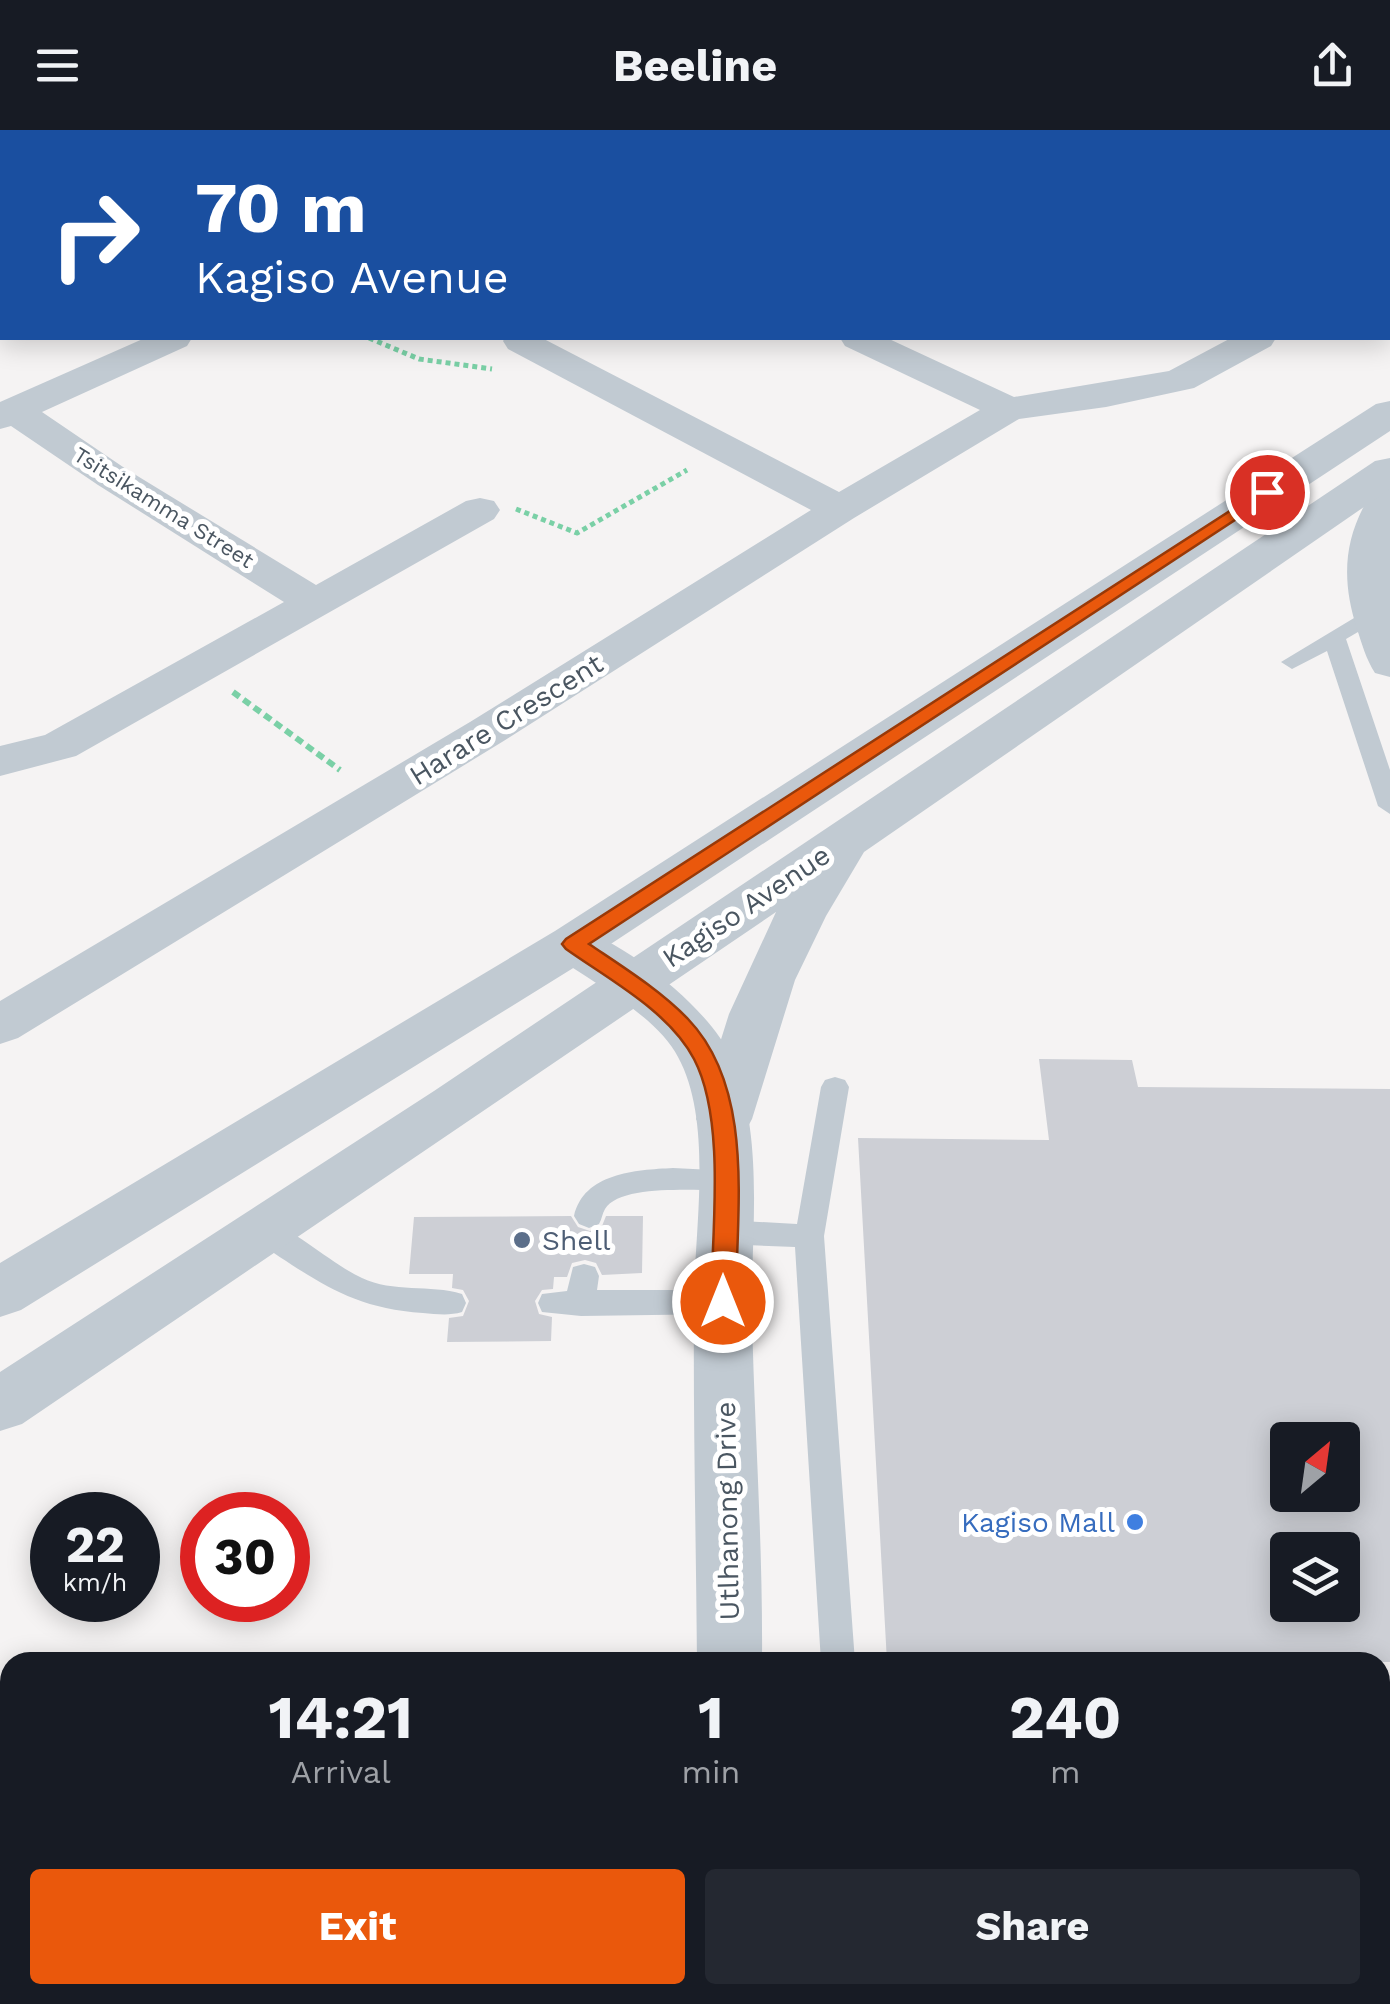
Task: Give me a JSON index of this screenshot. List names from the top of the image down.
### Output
{
  "streets": {
    "street": [
      "Tsitsikamma Street",
      "Harare Crescent",
      "Kagiso Avenue",
      "Utlhanong Drive"
    ]
  },
  "crossings": [
    ["Kagiso Avenue", "Utlhanong Drive"]
  ],
  "places": ["Shell", "Kagiso Mall"],
  "north": "top right",
  "page": {
    "header": "Beeline",
    "turn": ["70 m", "Kagiso Avenue"],
    "speed": "22 km/h",
    "limit": "30",
    "eta": [
      "14:21",
      "Arrival",
      "1",
      "min",
      "240",
      "m"
    ],
    "buttons": ["Exit", "Share"]
  }
}
